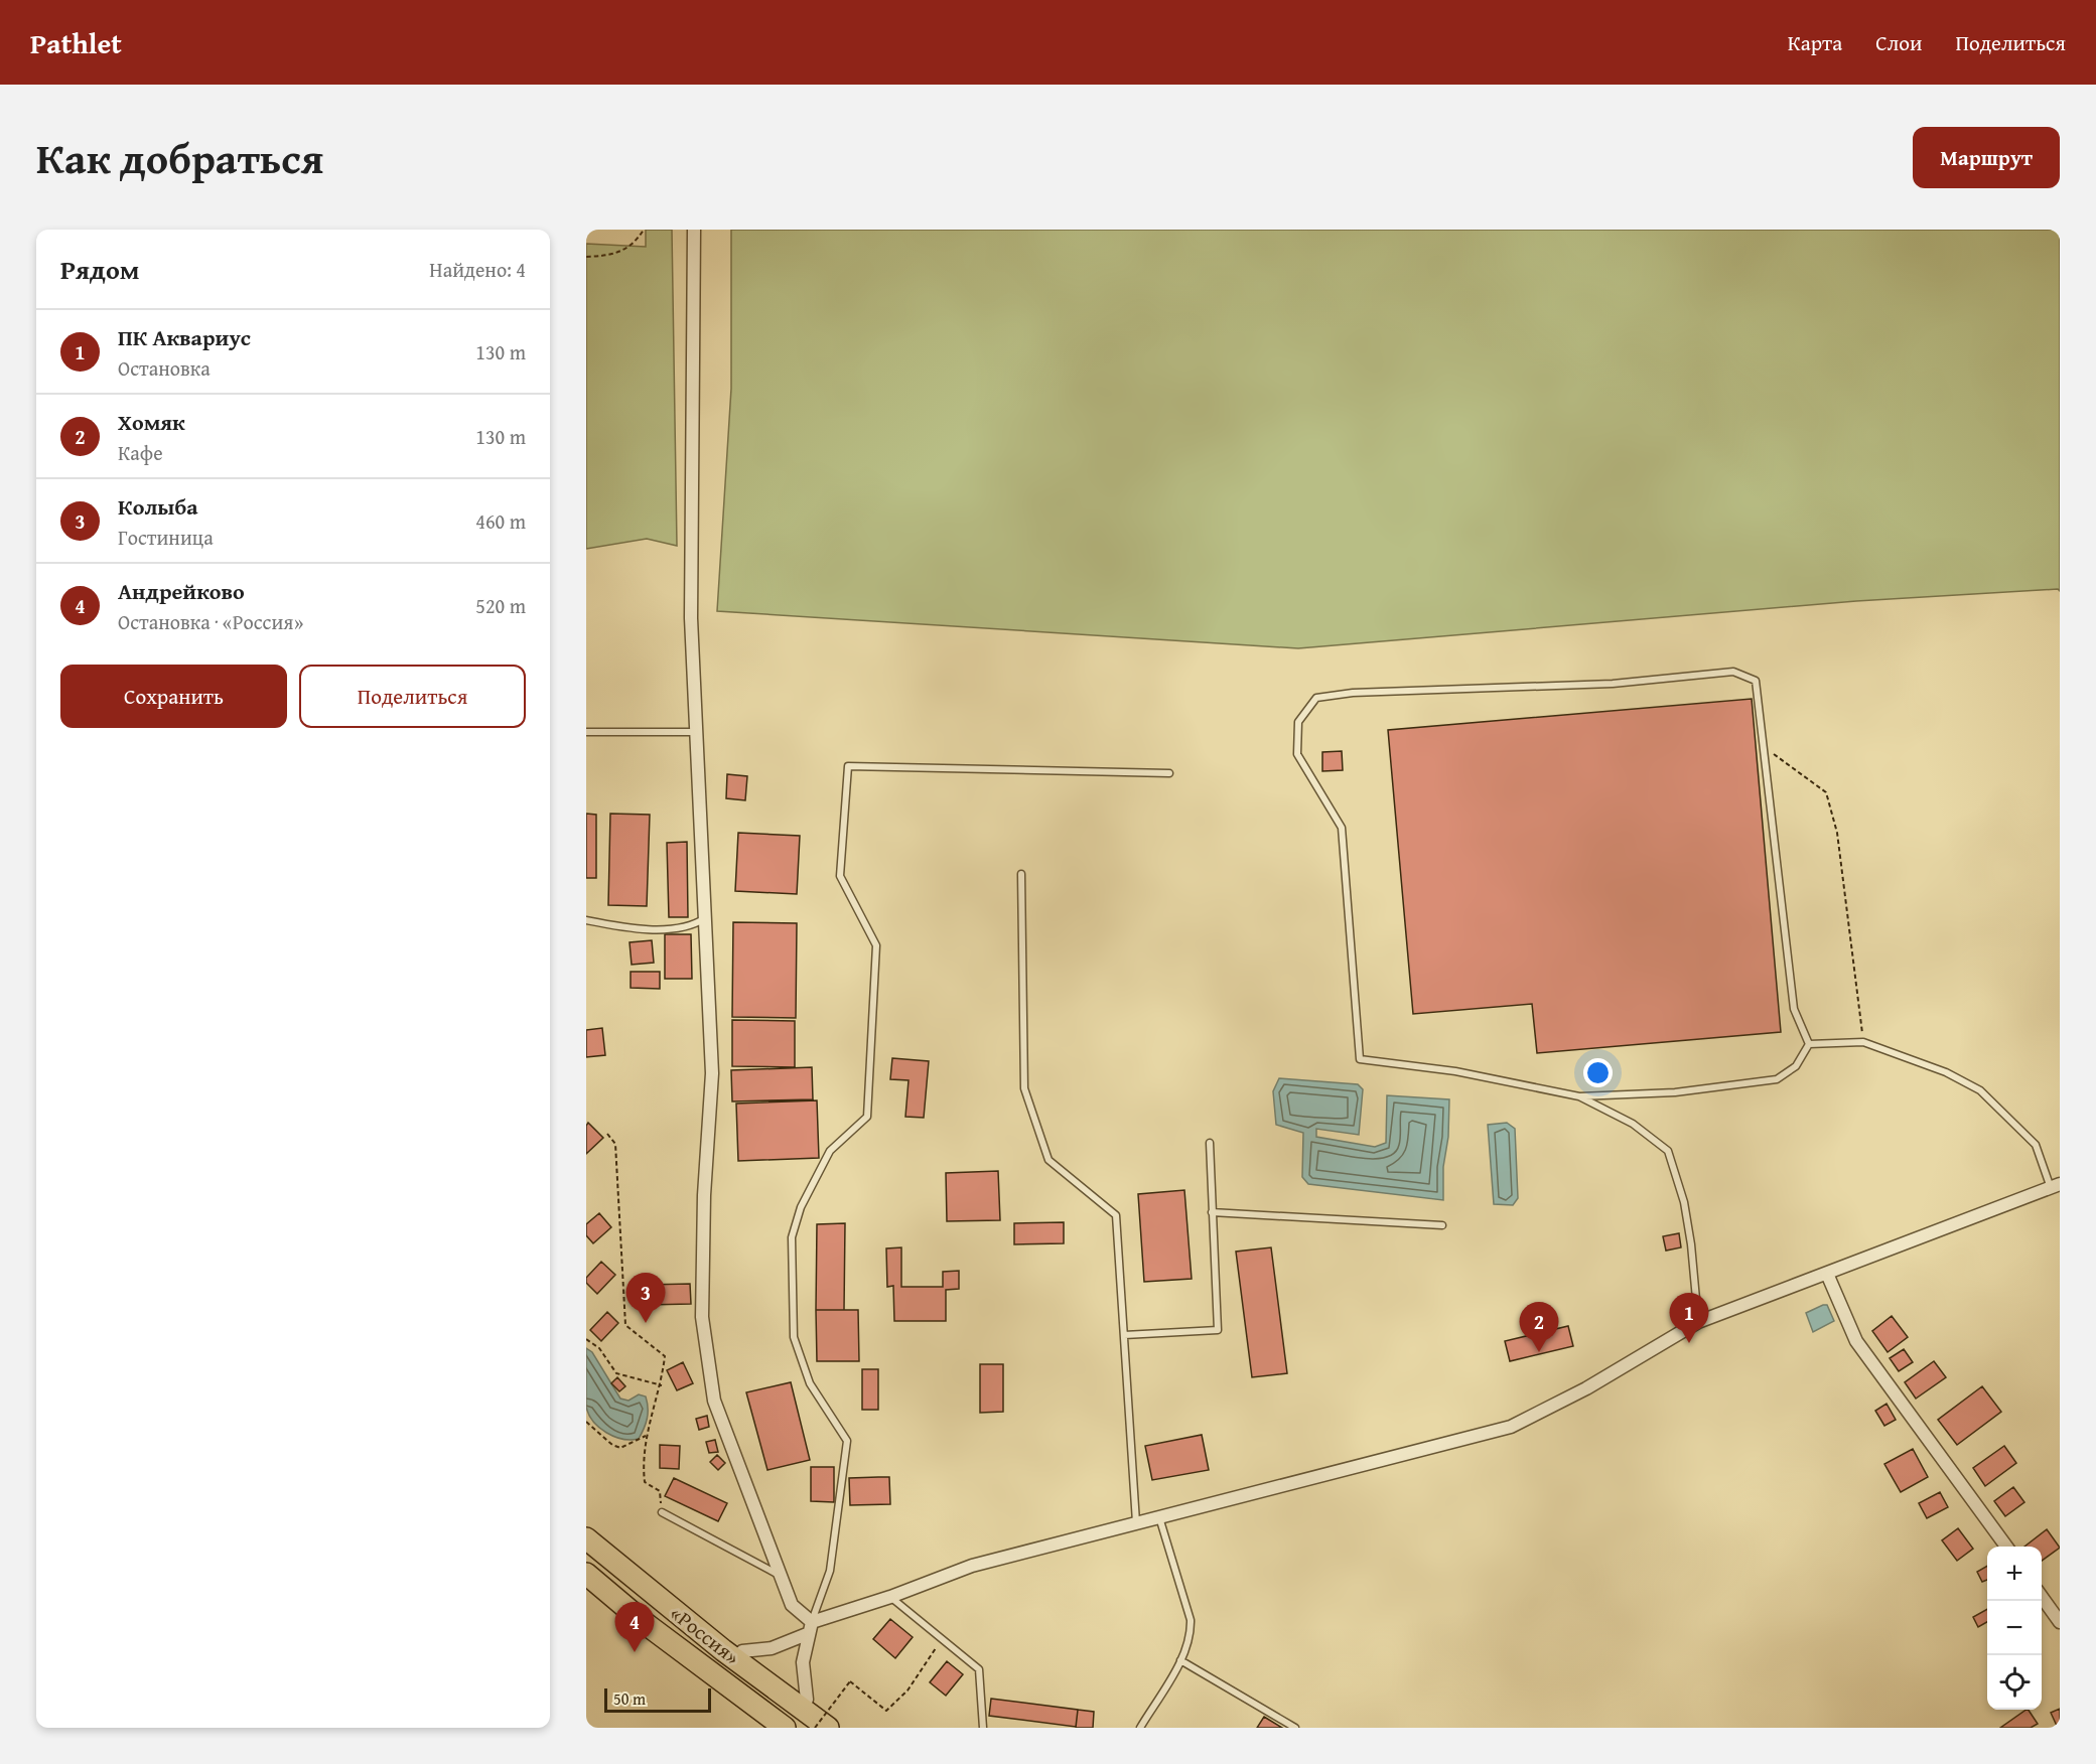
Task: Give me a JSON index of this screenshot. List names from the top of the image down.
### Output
{
  "streets": {
    "highway": ["«Россия»"]
  },
  "scale_bar": "50 m",
  "page": {
    "header": "Pathlet",
    "nav": ["Карта", "Слои", "Поделиться"],
    "title": "Как добраться",
    "buttons": [
      "Маршрут",
      ["Сохранить", "Поделиться"]
    ],
    "heading": ["Рядом", "Найдено: 4"],
    "list": [
      {
        "mark": "1",
        "name": "ПК Аквариус",
        "note": "Остановка",
        "value": "130 m"
      },
      {
        "mark": "2",
        "name": "Хомяк",
        "note": "Кафе",
        "value": "130 m"
      },
      {
        "mark": "3",
        "name": "Колыба",
        "note": "Гостиница",
        "value": "460 m"
      },
      {
        "mark": "4",
        "name": "Андрейково",
        "note": "Остановка · «Россия»",
        "value": "520 m"
      }
    ],
    "pins": [
      "3",
      "1",
      "2",
      "4"
    ],
    "map_buttons": ["+", "−"],
    "scale": "50 m"
  }
}
